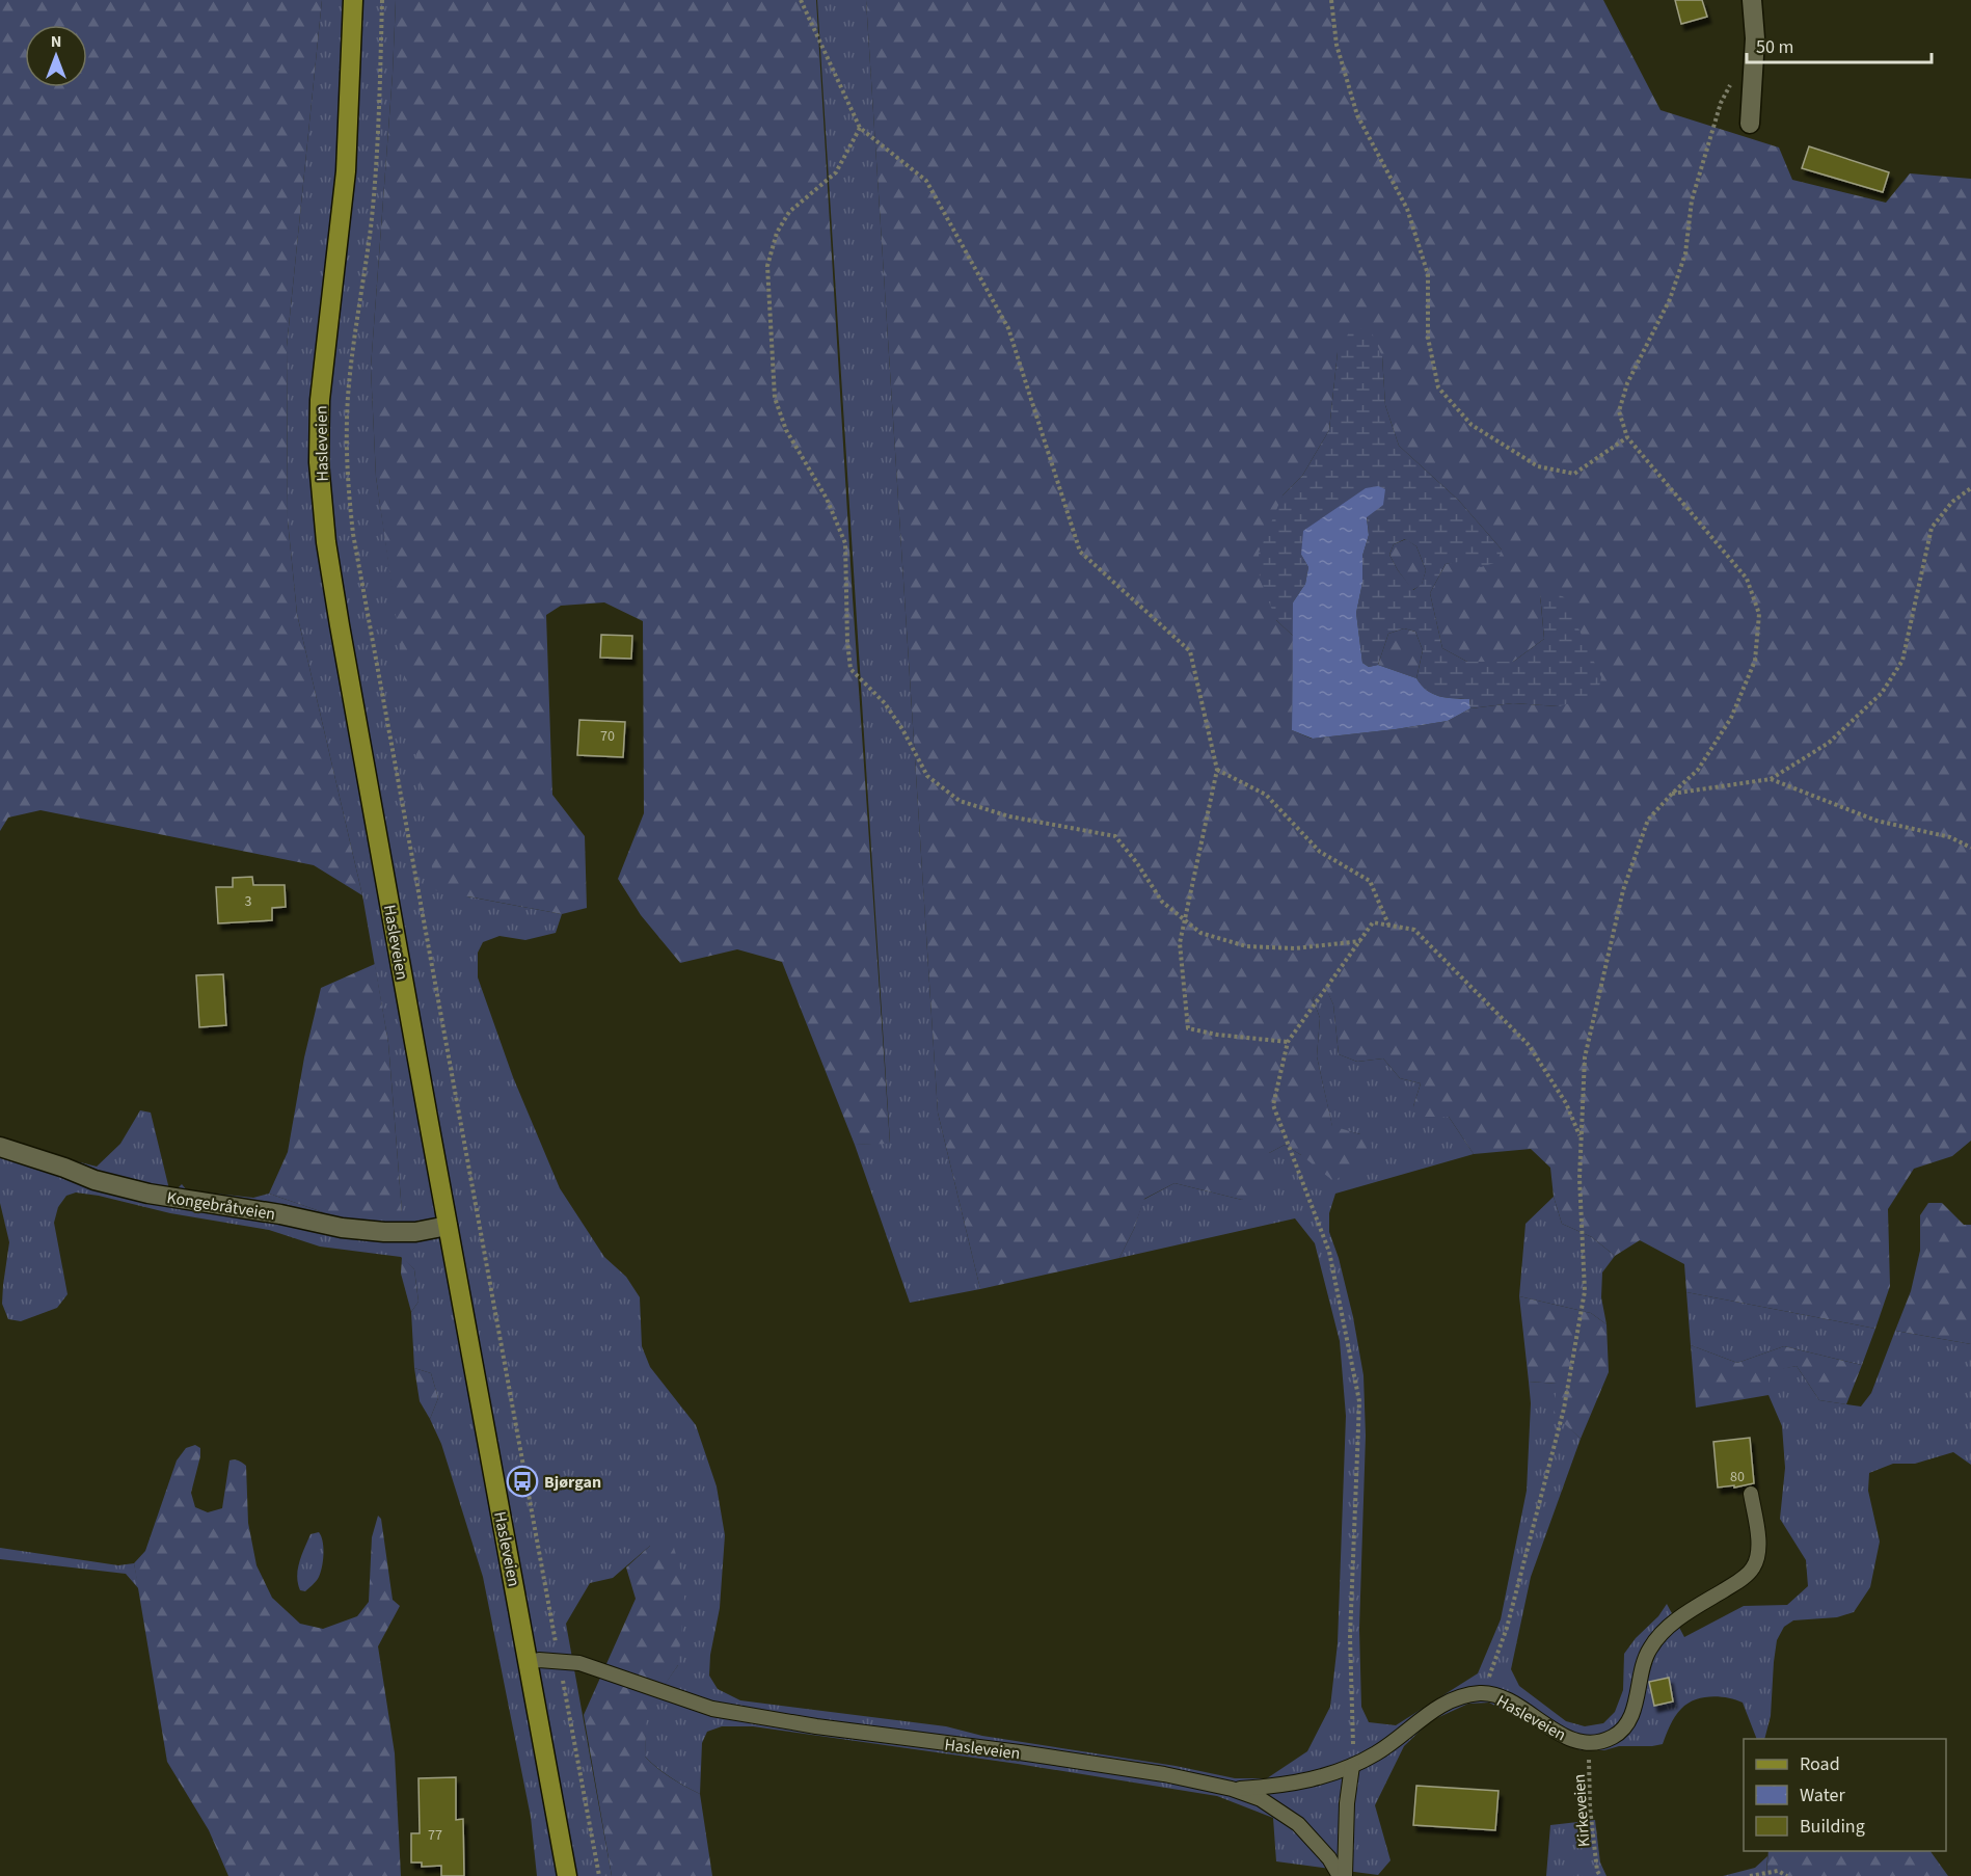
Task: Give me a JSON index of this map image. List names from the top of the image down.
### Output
{
  "streets": {
    "main road": ["Hasleveien"],
    "street": ["Kongebråtveien"],
    "path": ["Kirkeveien"]
  },
  "crossings": [
    ["Hasleveien", "Kongebråtveien"],
    ["Hasleveien", "Kirkeveien"]
  ],
  "places": {
    "bus stop": ["Bjørgan"]
  },
  "house_numbers": [
    "70",
    "3",
    "80",
    "77"
  ],
  "legend": ["Road", "Water", "Building"],
  "scale_bar": "50 m",
  "north": "top"
}
